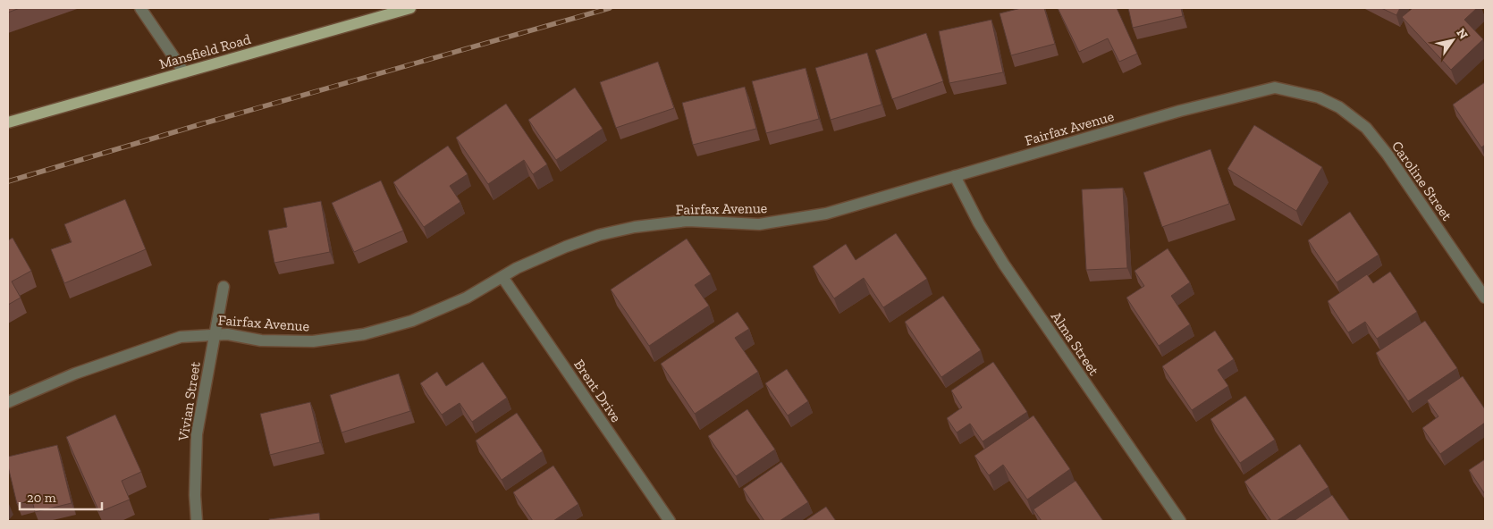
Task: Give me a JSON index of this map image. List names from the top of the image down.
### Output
{
  "streets": {
    "main road": ["Mansfield Road"],
    "street": [
      "Fairfax Avenue",
      "Caroline Street",
      "Alma Street",
      "Brent Drive",
      "Vivian Street"
    ]
  },
  "crossings": [
    ["Fairfax Avenue", "Caroline Street"],
    ["Fairfax Avenue", "Alma Street"],
    ["Fairfax Avenue", "Brent Drive"],
    ["Fairfax Avenue", "Vivian Street"]
  ],
  "scale_bar": "20 m",
  "north": "top right"
}
